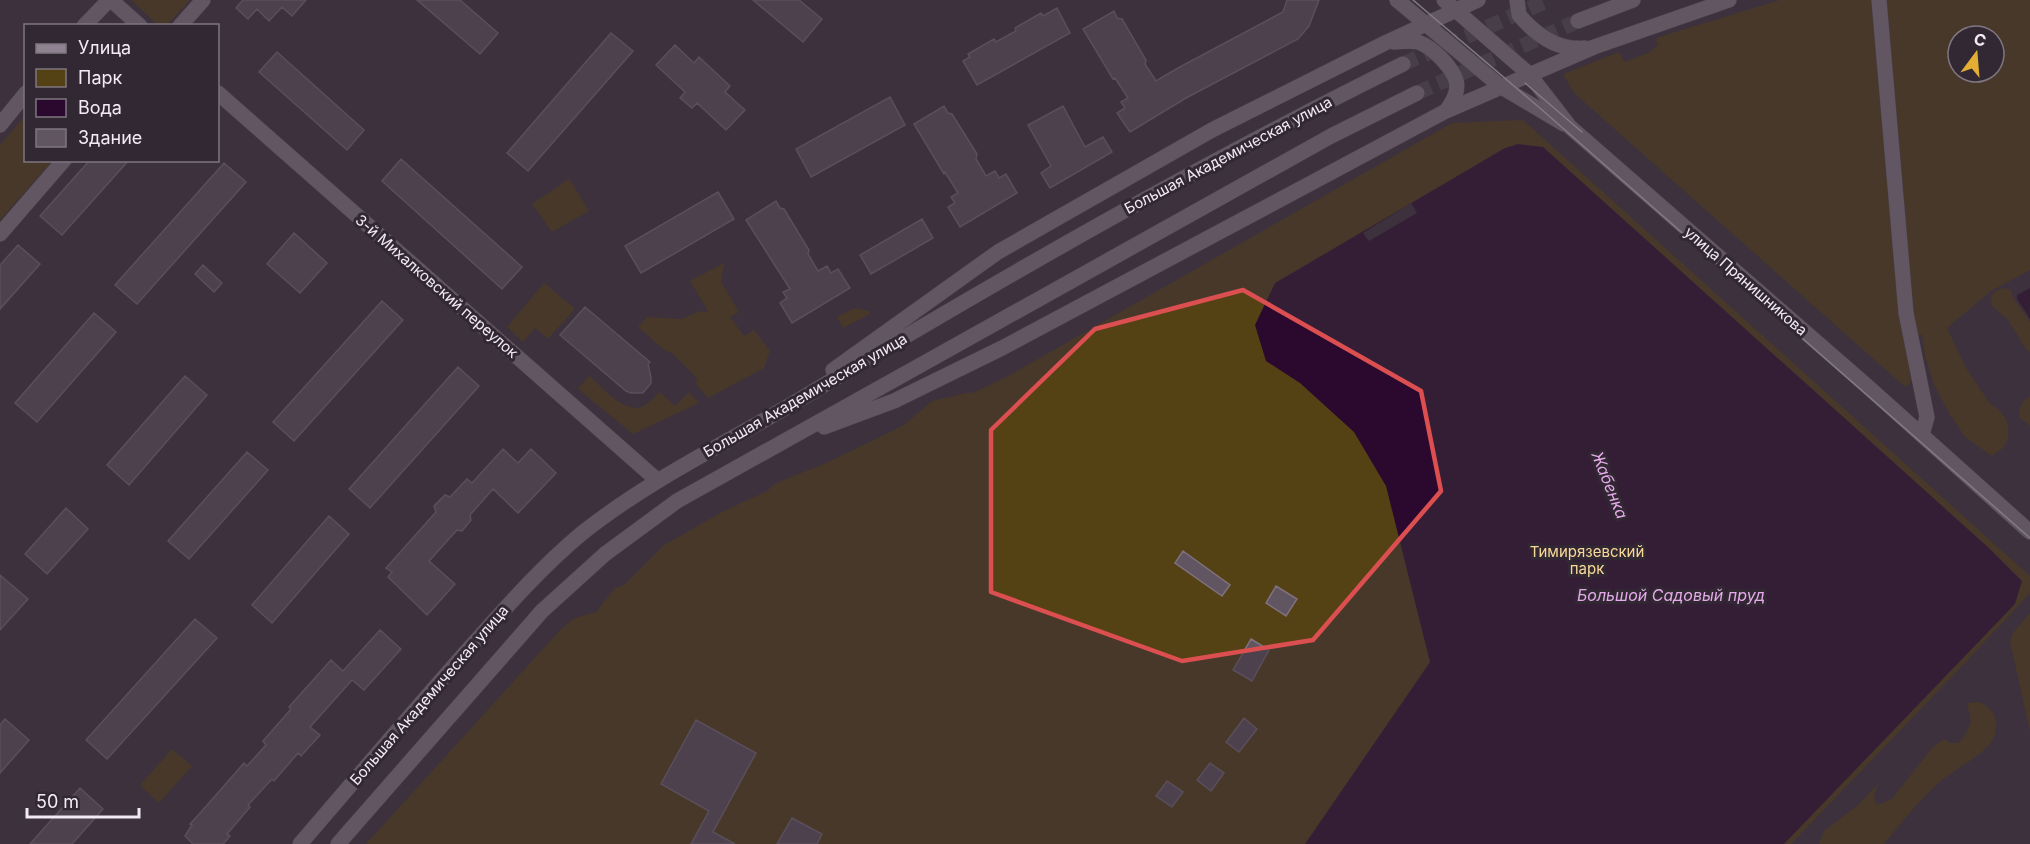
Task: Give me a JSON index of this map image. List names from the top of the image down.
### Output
{
  "streets": {
    "main road": ["Большая Академическая улица", "улица Прянишникова", "3-й Михалковский переулок"]
  },
  "crossings": [
    ["Большая Академическая улица", "3-й Михалковский переулок"]
  ],
  "water": ["Жабенка", "Большой Садовый пруд"],
  "parks": ["Тимирязевский парк"],
  "legend": [
    "Улица",
    "Парк",
    "Вода",
    "Здание"
  ],
  "scale_bar": "50 m",
  "north": "top"
}
